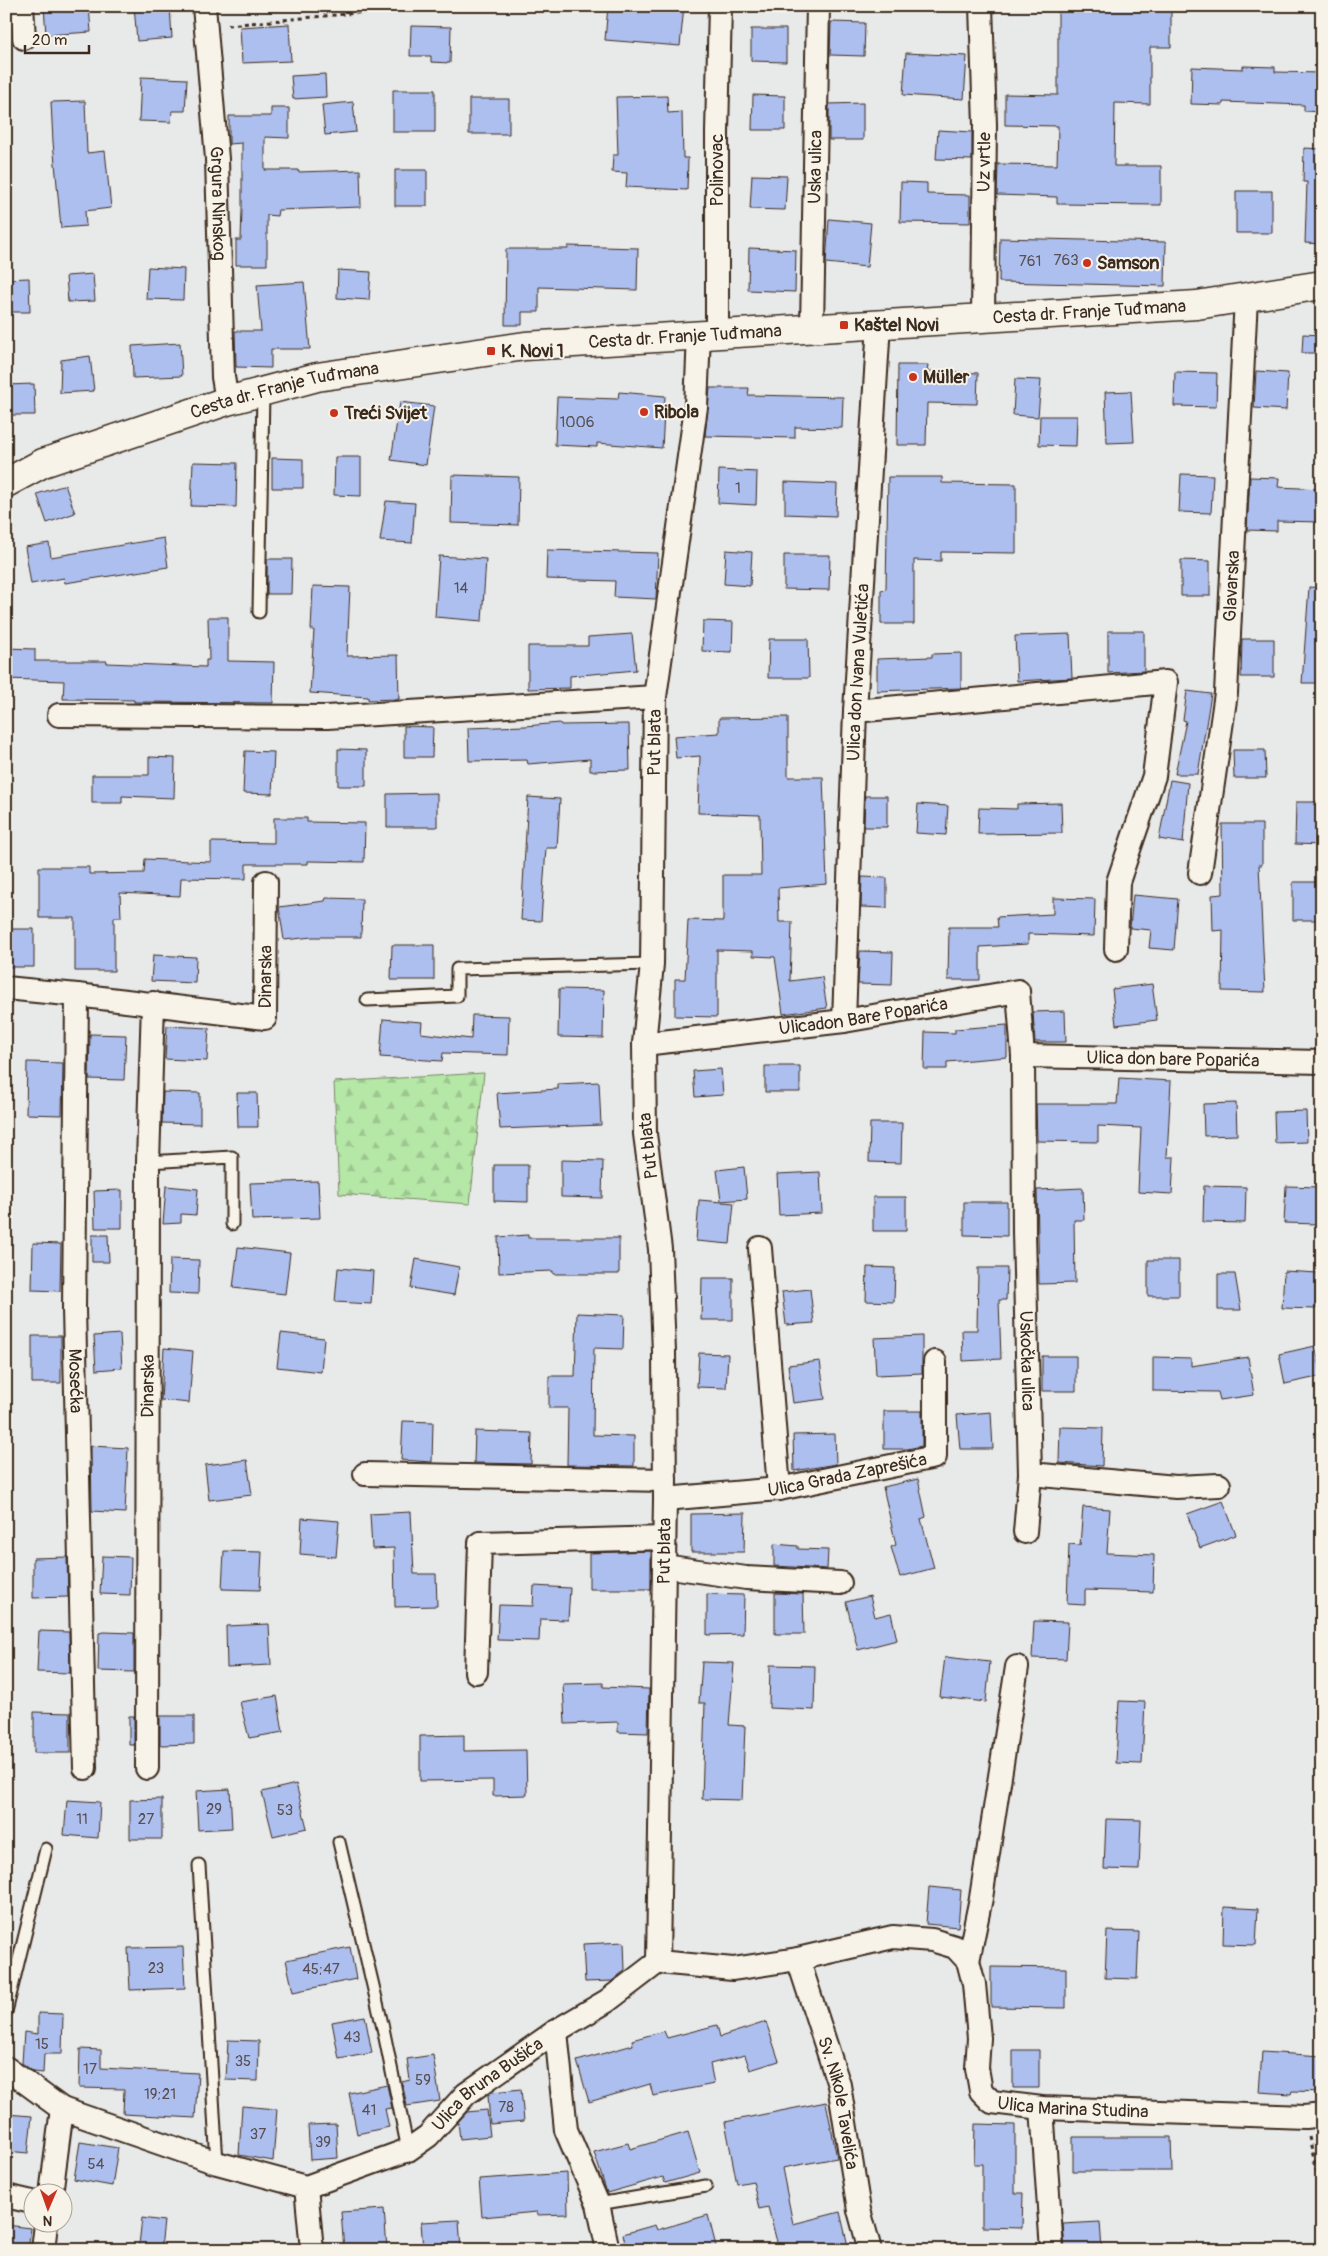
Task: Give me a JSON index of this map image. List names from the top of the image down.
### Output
{
  "streets": {
    "main road": ["Cesta dr. Franje Tuđmana"],
    "street": [
      "Uz vrtle",
      "Uska ulica",
      "Polinovac",
      "Grgura Ninskog",
      "Glavarska",
      "Ulica don Ivana Vuletića",
      "Put blata",
      "Dinarska",
      "Ulicadon Bare Poparića",
      "Ulica don bare Poparića",
      "Uskočka ulica",
      "Mosećka",
      "Ulica Grada Zaprešića",
      "Ulica Bruna Bušića",
      "Sv. Nikole Tavelića",
      "Ulica Marina Studina"
    ]
  },
  "crossings": [
    ["Uz vrtle", "Cesta dr. Franje Tuđmana"],
    ["Uska ulica", "Cesta dr. Franje Tuđmana"],
    ["Polinovac", "Cesta dr. Franje Tuđmana"],
    ["Polinovac", "Put blata"],
    ["Grgura Ninskog", "Cesta dr. Franje Tuđmana"],
    ["Cesta dr. Franje Tuđmana", "Glavarska"],
    ["Cesta dr. Franje Tuđmana", "Ulica don Ivana Vuletića"],
    ["Cesta dr. Franje Tuđmana", "Put blata"],
    ["Ulica don Ivana Vuletića", "Ulicadon Bare Poparića"],
    ["Put blata", "Ulicadon Bare Poparića"],
    ["Put blata", "Ulica Grada Zaprešića"],
    ["Put blata", "Ulica Bruna Bušića"],
    ["Dinarska", "Mosećka"],
    ["Ulicadon Bare Poparića", "Ulica don bare Poparića"],
    ["Ulicadon Bare Poparića", "Uskočka ulica"],
    ["Ulica don bare Poparića", "Uskočka ulica"]
  ],
  "places": {
    "other": [
      "Samson",
      "Müller",
      "Ribola",
      "Treći Svijet"
    ],
    "transit": ["Kaštel Novi", "K. Novi 1"]
  },
  "house_numbers": [
    "763",
    "761",
    "1006",
    "1",
    "14",
    "29",
    "53",
    "11",
    "27",
    "23",
    "45;47",
    "43",
    "15",
    "35",
    "17",
    "59",
    "19;21",
    "78",
    "41",
    "37",
    "39",
    "54"
  ],
  "scale_bar": "20 m",
  "north": "bottom"
}
